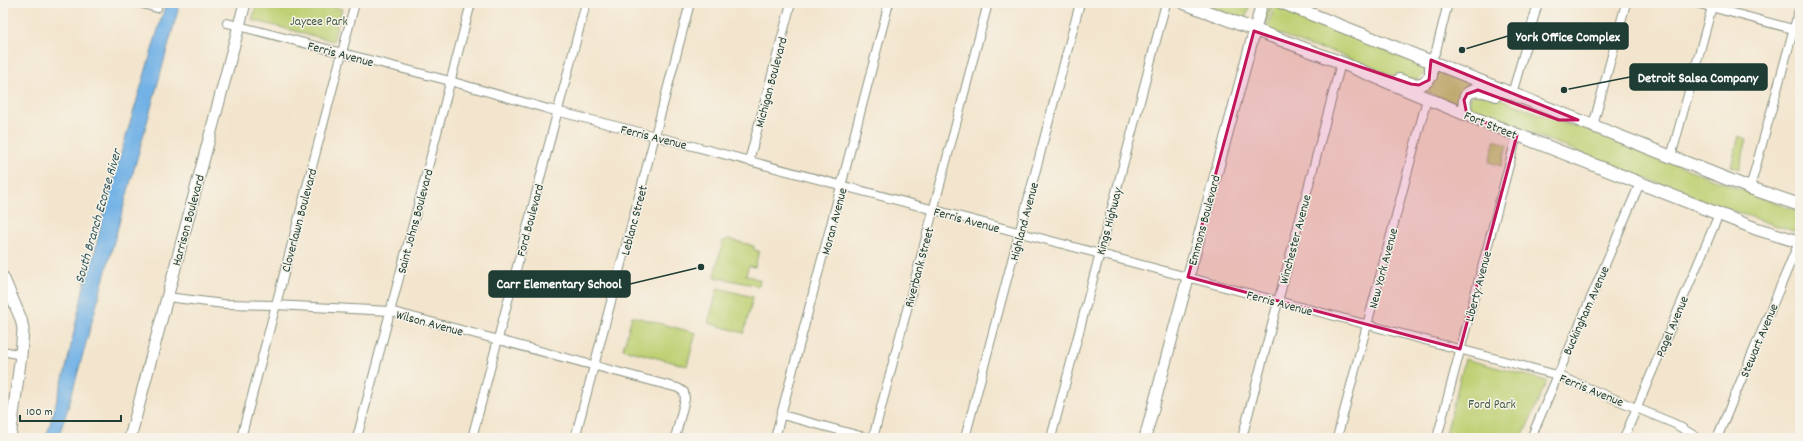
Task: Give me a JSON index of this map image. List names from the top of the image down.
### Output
{
  "streets": {
    "main road": ["Fort Street"],
    "street": [
      "Ferris Avenue",
      "Michigan Boulevard",
      "Harrison Boulevard",
      "Cloverlawn Boulevard",
      "Ford Boulevard",
      "Leblanc Street",
      "Emmons Boulevard",
      "Saint Johns Boulevard",
      "Moran Avenue",
      "Highland Avenue",
      "Kings Highway",
      "Winchester Avenue",
      "Riverbank Street",
      "New York Avenue",
      "Liberty Avenue",
      "Buckingham Avenue",
      "Wilson Avenue",
      "Pagel Avenue",
      "Stewart Avenue"
    ]
  },
  "crossings": [
    ["Ferris Avenue", "Michigan Boulevard"],
    ["Ferris Avenue", "Harrison Boulevard"],
    ["Ferris Avenue", "Cloverlawn Boulevard"],
    ["Ferris Avenue", "Ford Boulevard"],
    ["Ferris Avenue", "Leblanc Street"],
    ["Ferris Avenue", "Emmons Boulevard"],
    ["Ferris Avenue", "Saint Johns Boulevard"],
    ["Ferris Avenue", "Moran Avenue"],
    ["Ferris Avenue", "Highland Avenue"],
    ["Ferris Avenue", "Kings Highway"],
    ["Ferris Avenue", "Winchester Avenue"],
    ["Ferris Avenue", "Riverbank Street"],
    ["Ferris Avenue", "New York Avenue"],
    ["Ferris Avenue", "Liberty Avenue"],
    ["Ferris Avenue", "Buckingham Avenue"],
    ["Ferris Avenue", "Pagel Avenue"],
    ["Fort Street", "Emmons Boulevard"],
    ["Fort Street", "Winchester Avenue"],
    ["Fort Street", "New York Avenue"],
    ["Fort Street", "Liberty Avenue"],
    ["Fort Street", "Buckingham Avenue"],
    ["Fort Street", "Pagel Avenue"],
    ["Fort Street", "Stewart Avenue"],
    ["Harrison Boulevard", "Wilson Avenue"],
    ["Cloverlawn Boulevard", "Wilson Avenue"],
    ["Ford Boulevard", "Wilson Avenue"],
    ["Leblanc Street", "Wilson Avenue"],
    ["Saint Johns Boulevard", "Wilson Avenue"]
  ],
  "water": ["South Branch Ecorse River"],
  "parks": ["Jaycee Park", "Ford Park"],
  "places": ["York Office Complex", "Detroit Salsa Company", "Carr Elementary School"],
  "scale_bar": "100 m"
}
